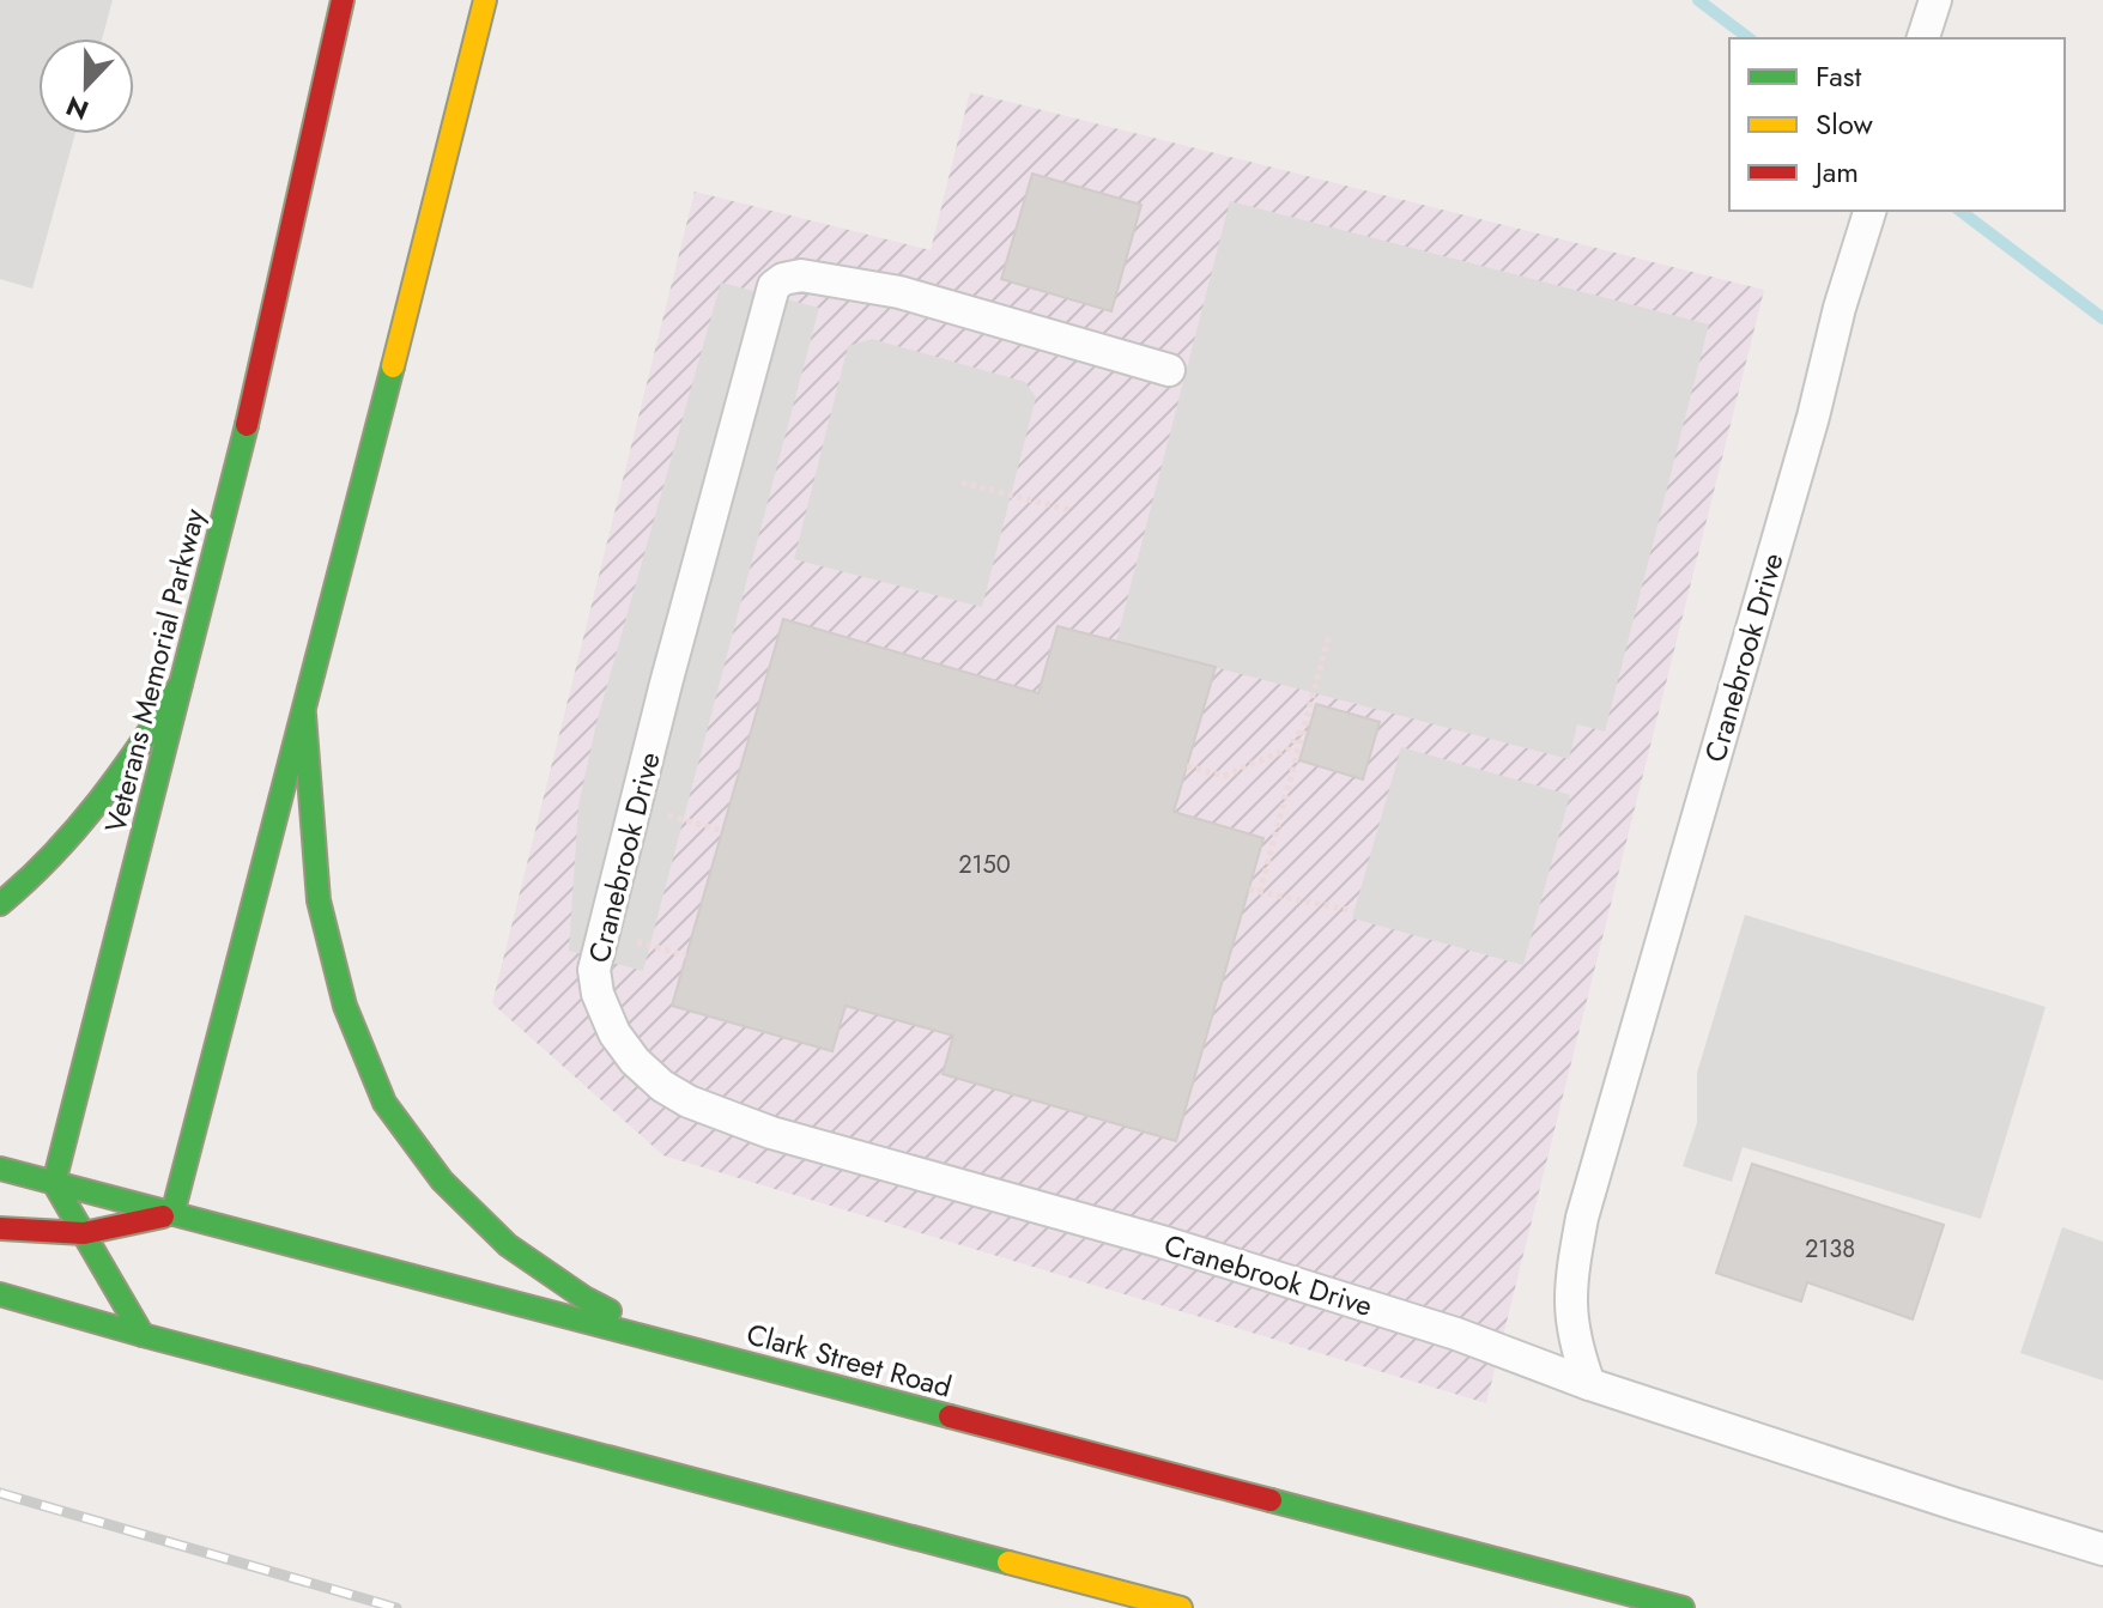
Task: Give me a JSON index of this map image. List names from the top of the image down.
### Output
{
  "streets": {
    "main road": ["Veterans Memorial Parkway", "Clark Street Road"],
    "street": ["Cranebrook Drive"]
  },
  "crossings": [
    ["Veterans Memorial Parkway", "Clark Street Road"]
  ],
  "house_numbers": ["2150", "2138"],
  "legend": ["Fast", "Slow", "Jam"],
  "north": "bottom"
}
